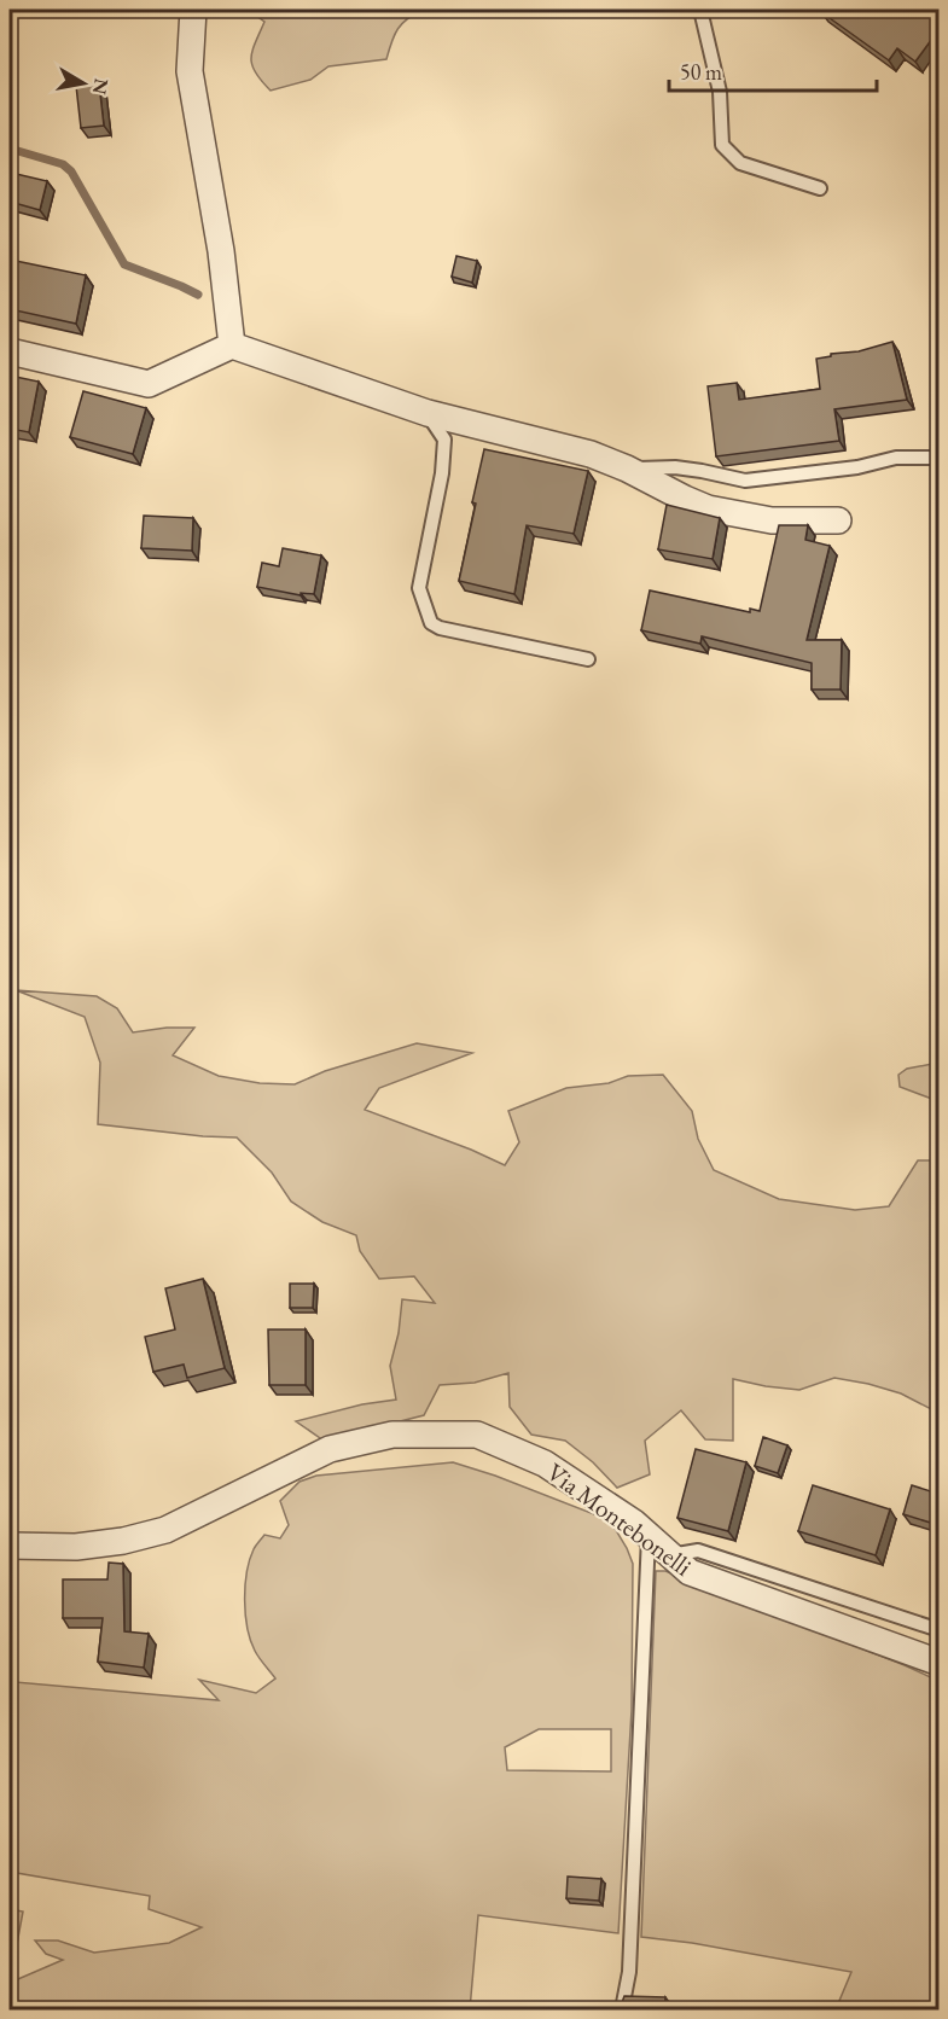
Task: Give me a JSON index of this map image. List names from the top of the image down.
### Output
{
  "streets": {
    "street": ["Via Montebonelli"]
  },
  "scale_bar": "50 m",
  "north": "right"
}
